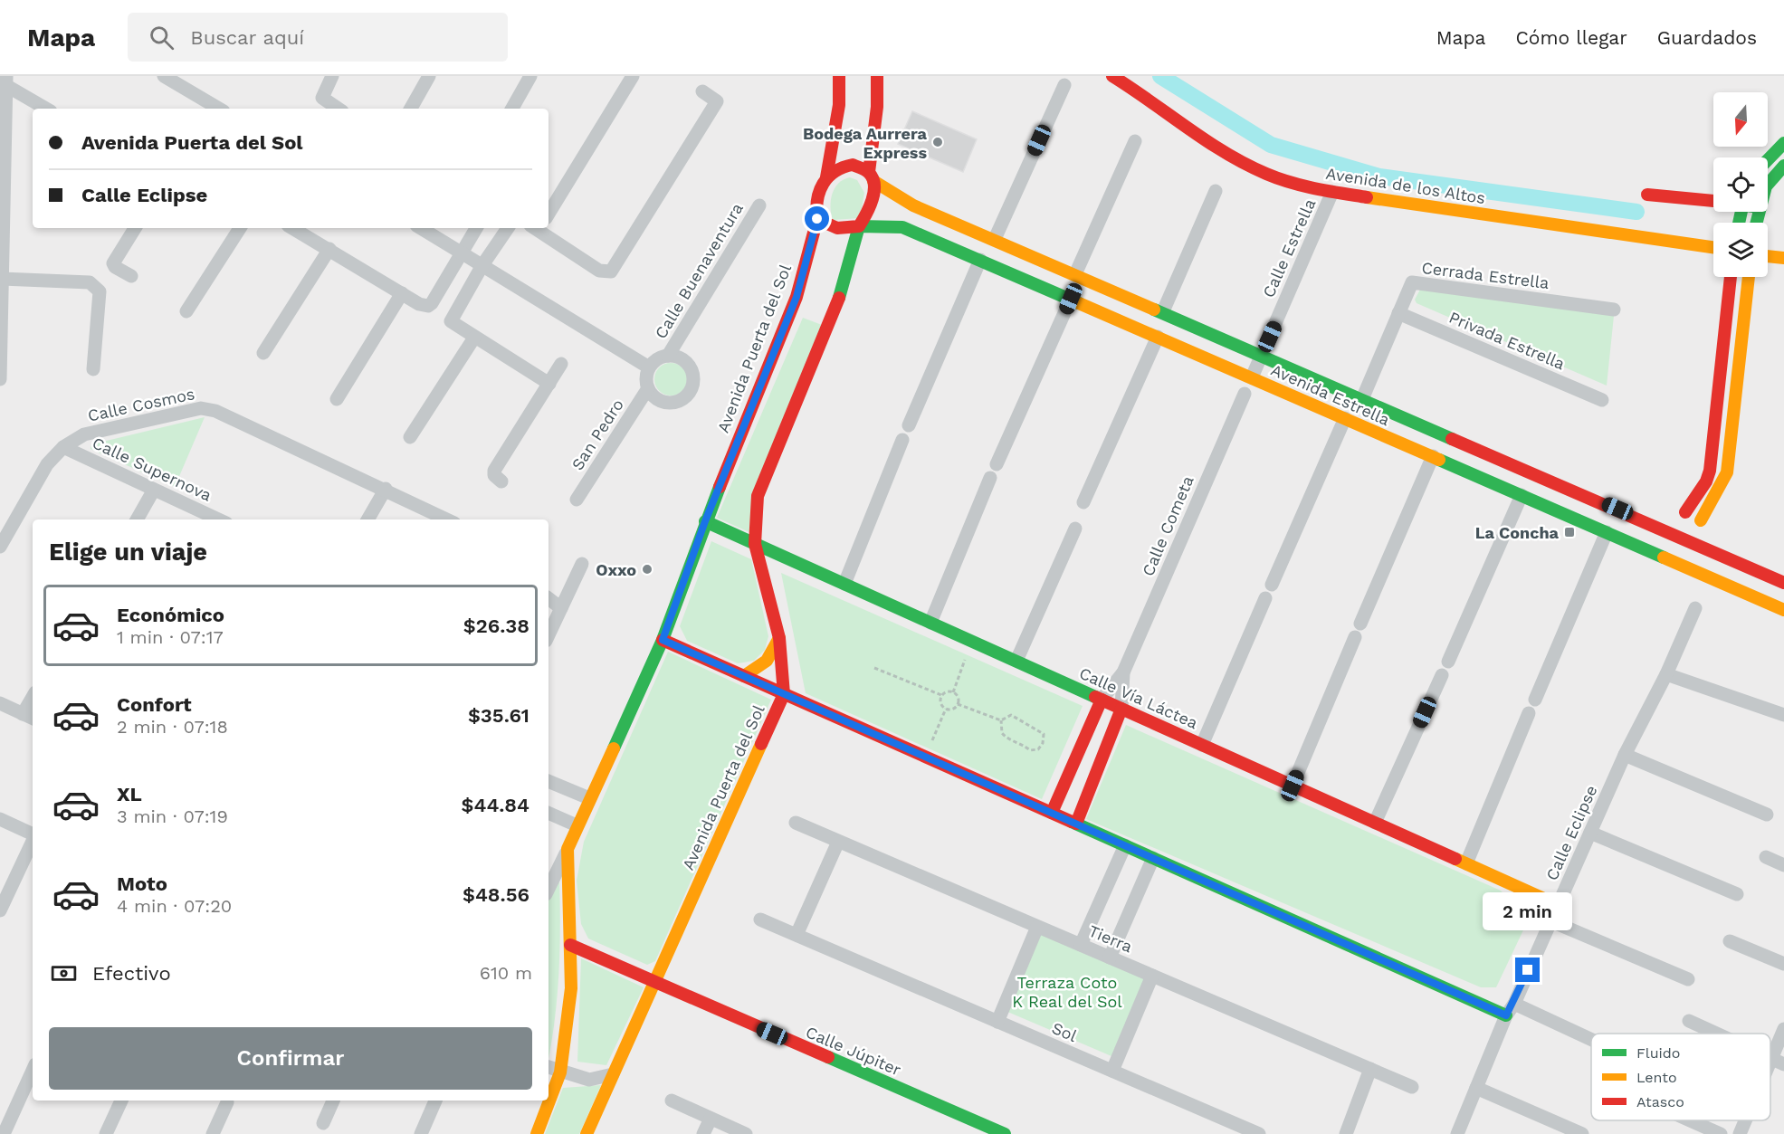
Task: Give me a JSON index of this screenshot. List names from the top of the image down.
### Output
{
  "streets": {
    "street": [
      "Avenida de los Altos",
      "Calle Estrella",
      "Calle Buenaventura",
      "Cerrada Estrella",
      "Privada Estrella",
      "Avenida Puerta del Sol",
      "Avenida Estrella",
      "Calle Cosmos",
      "San Pedro",
      "Calle Supernova",
      "Calle Cometa",
      "Calle Vía Láctea",
      "Calle Eclipse",
      "Tierra",
      "Sol",
      "Calle Júpiter"
    ]
  },
  "crossings": [
    ["Avenida de los Altos", "Calle Estrella"],
    ["Calle Estrella", "Avenida Estrella"],
    ["Calle Buenaventura", "San Pedro"],
    ["Cerrada Estrella", "Privada Estrella"],
    ["Cerrada Estrella", "Avenida Estrella"],
    ["Avenida Puerta del Sol", "Avenida Estrella"],
    ["Avenida Puerta del Sol", "Calle Vía Láctea"],
    ["Avenida Puerta del Sol", "Calle Júpiter"],
    ["Calle Cosmos", "Calle Supernova"],
    ["Calle Cometa", "Calle Vía Láctea"],
    ["Calle Vía Láctea", "Calle Eclipse"]
  ],
  "parks": ["Terraza Coto K Real del Sol"],
  "places": {
    "other": ["Bodega Aurrera Express", "Oxxo"],
    "transit": ["La Concha"]
  },
  "legend": ["Fluido", "Lento", "Atasco"],
  "north": "bottom",
  "page": {
    "header": "Mapa",
    "search": "Buscar aquí",
    "nav": ["Mapa", "Cómo llegar", "Guardados"],
    "banner": ["Avenida Puerta del Sol", "Calle Eclipse"],
    "heading": "Elige un viaje",
    "list": [
      {
        "name": "Económico",
        "note": "1 min · 07:17",
        "value": "$26.38"
      },
      {
        "name": "Confort",
        "note": "2 min · 07:18",
        "value": "$35.61"
      },
      {
        "name": "XL",
        "note": "3 min · 07:19",
        "value": "$44.84"
      },
      {
        "name": "Moto",
        "note": "4 min · 07:20",
        "value": "$48.56"
      }
    ],
    "bubble": "2 min",
    "pay": ["Efectivo", "610 m"],
    "buttons": "Confirmar"
  }
}
